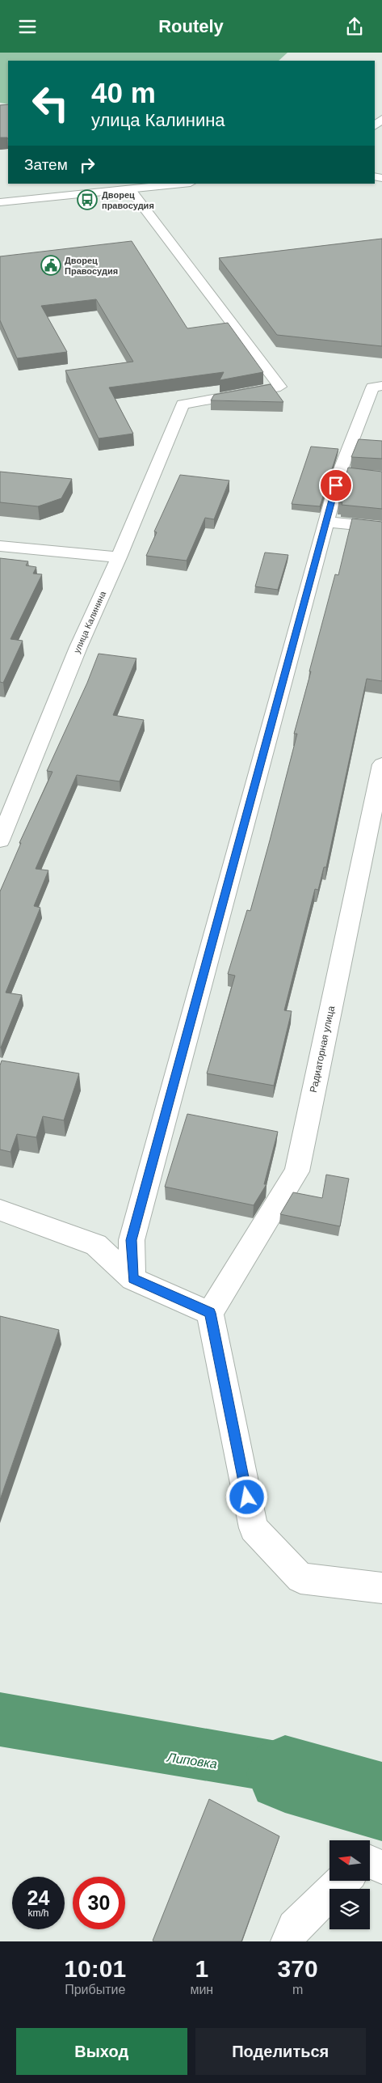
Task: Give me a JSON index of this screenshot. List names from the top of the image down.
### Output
{
  "streets": {
    "street": ["улица Калинина", "Радиаторная улица"]
  },
  "water": ["Липовка"],
  "places": {
    "bus stop": ["Дворец правосудия"],
    "public building": ["Дворец Правосудия"]
  },
  "north": "left",
  "page": {
    "header": "Routely",
    "turn": ["40 m", "улица Калинина"],
    "then": "Затем",
    "speed": "24 km/h",
    "limit": "30",
    "eta": [
      "10:01",
      "Прибытие",
      "1",
      "мин",
      "370",
      "m"
    ],
    "buttons": ["Выход", "Поделиться"]
  }
}
